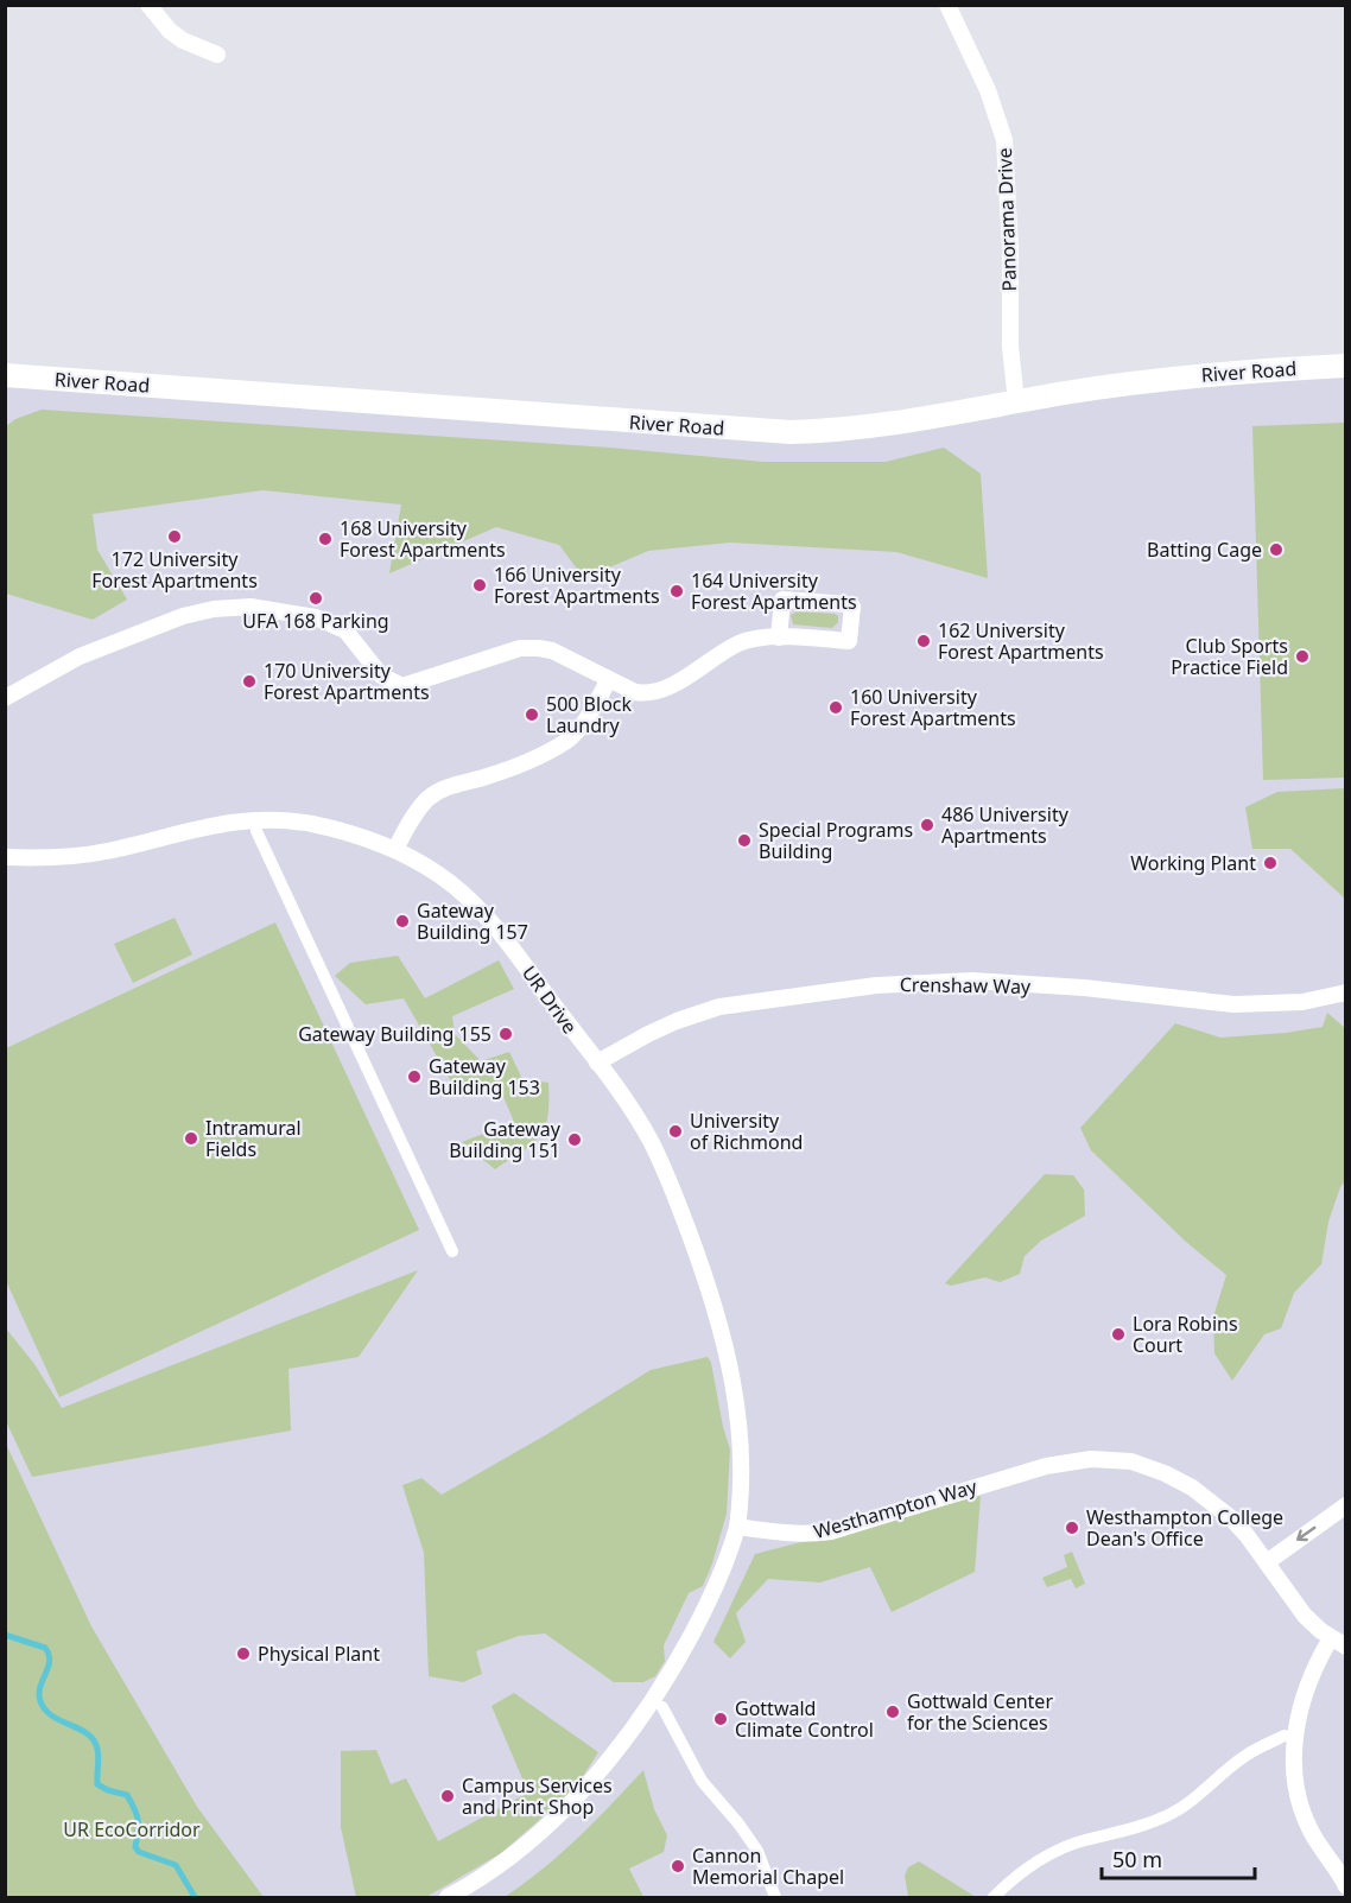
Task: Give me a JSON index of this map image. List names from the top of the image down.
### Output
{
  "streets": {
    "main road": ["River Road"],
    "street": [
      "Panorama Drive",
      "Crenshaw Way",
      "UR Drive",
      "Westhampton Way"
    ]
  },
  "crossings": [
    ["Panorama Drive", "River Road"],
    ["Crenshaw Way", "UR Drive"],
    ["UR Drive", "Westhampton Way"]
  ],
  "parks": ["UR EcoCorridor"],
  "places": [
    "172 University Forest Apartments",
    "168 University Forest Apartments",
    "Batting Cage",
    "166 University Forest Apartments",
    "164 University Forest Apartments",
    "UFA 168 Parking",
    "162 University Forest Apartments",
    "Club Sports Practice Field",
    "170 University Forest Apartments",
    "160 University Forest Apartments",
    "500 Block Laundry",
    "486 University Apartments",
    "Special Programs Building",
    "Working Plant",
    "Gateway Building 157",
    "Gateway Building 155",
    "Gateway Building 153",
    "University of Richmond",
    "Intramural Fields",
    "Gateway Building 151",
    "Lora Robins Court",
    "Westhampton College Dean's Office",
    "Physical Plant",
    "Gottwald Center for the Sciences",
    "Gottwald Climate Control",
    "Campus Services and Print Shop",
    "Cannon Memorial Chapel"
  ],
  "scale_bar": "50 m"
}
